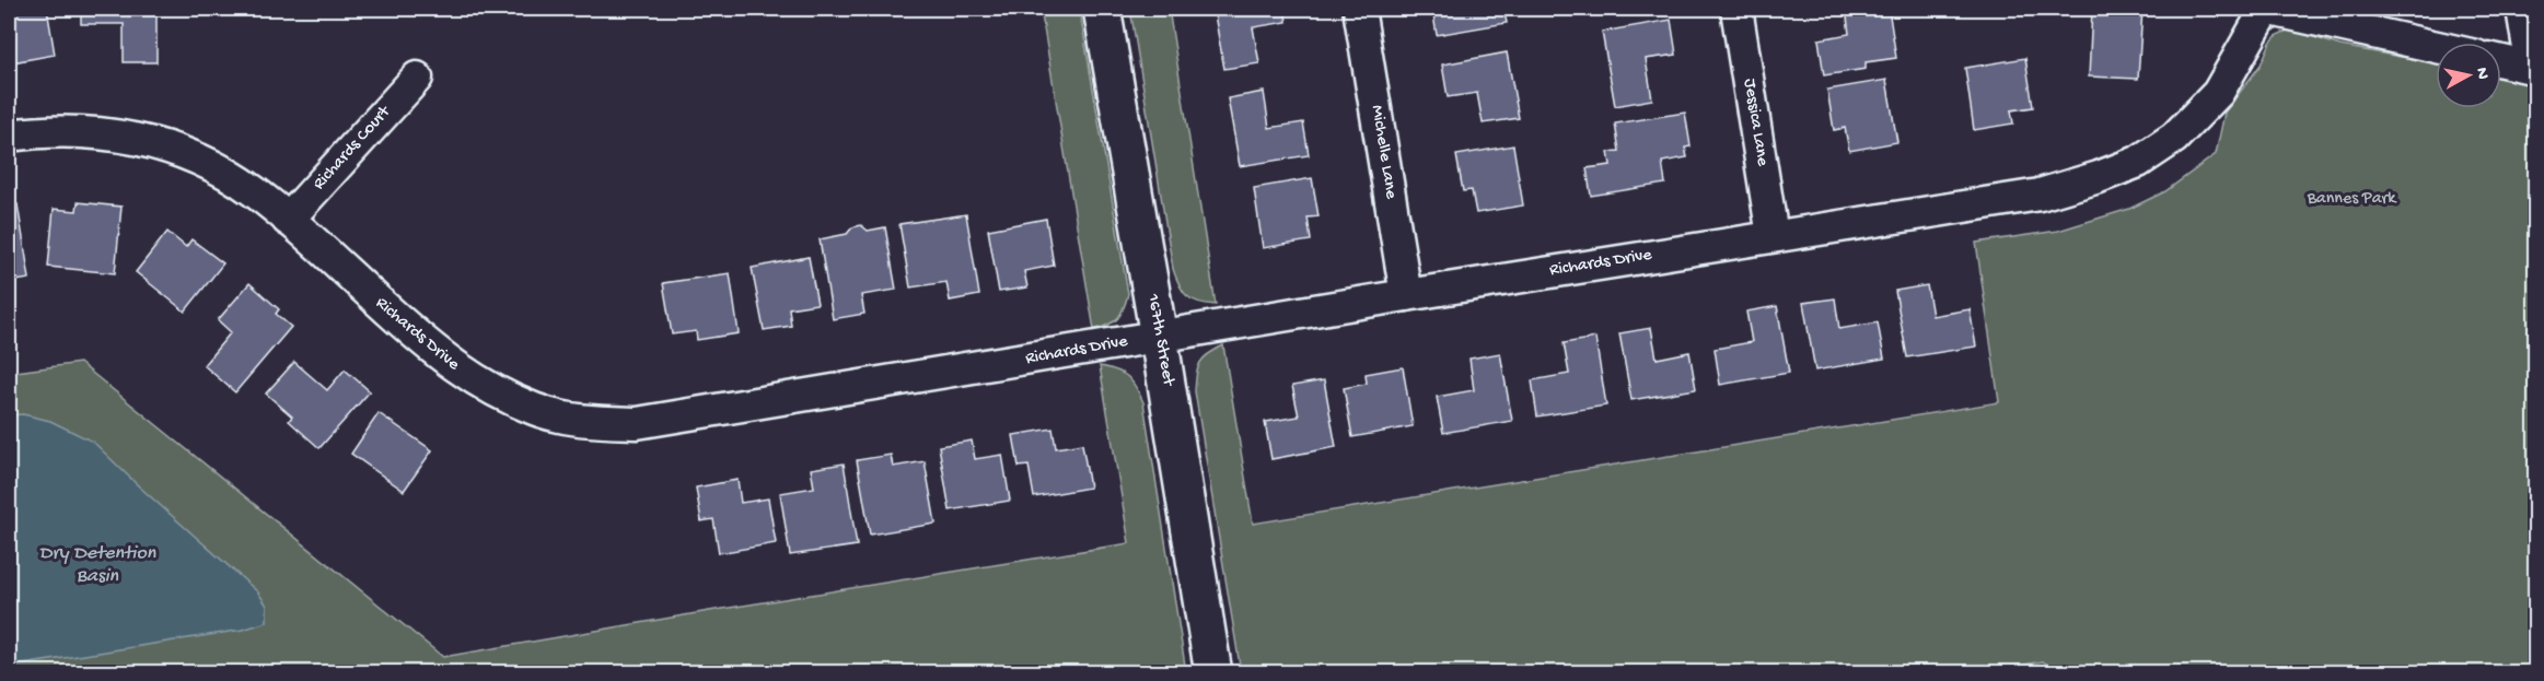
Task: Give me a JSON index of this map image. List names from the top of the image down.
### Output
{
  "streets": {
    "street": [
      "Jessica Lane",
      "Richards Court",
      "Michelle Lane",
      "Richards Drive",
      "167th Street"
    ]
  },
  "crossings": [
    ["Jessica Lane", "Richards Drive"],
    ["Richards Court", "Richards Drive"],
    ["Michelle Lane", "Richards Drive"],
    ["Richards Drive", "167th Street"]
  ],
  "water": ["Dry Detention Basin"],
  "parks": ["Bannes Park"],
  "north": "right"
}
